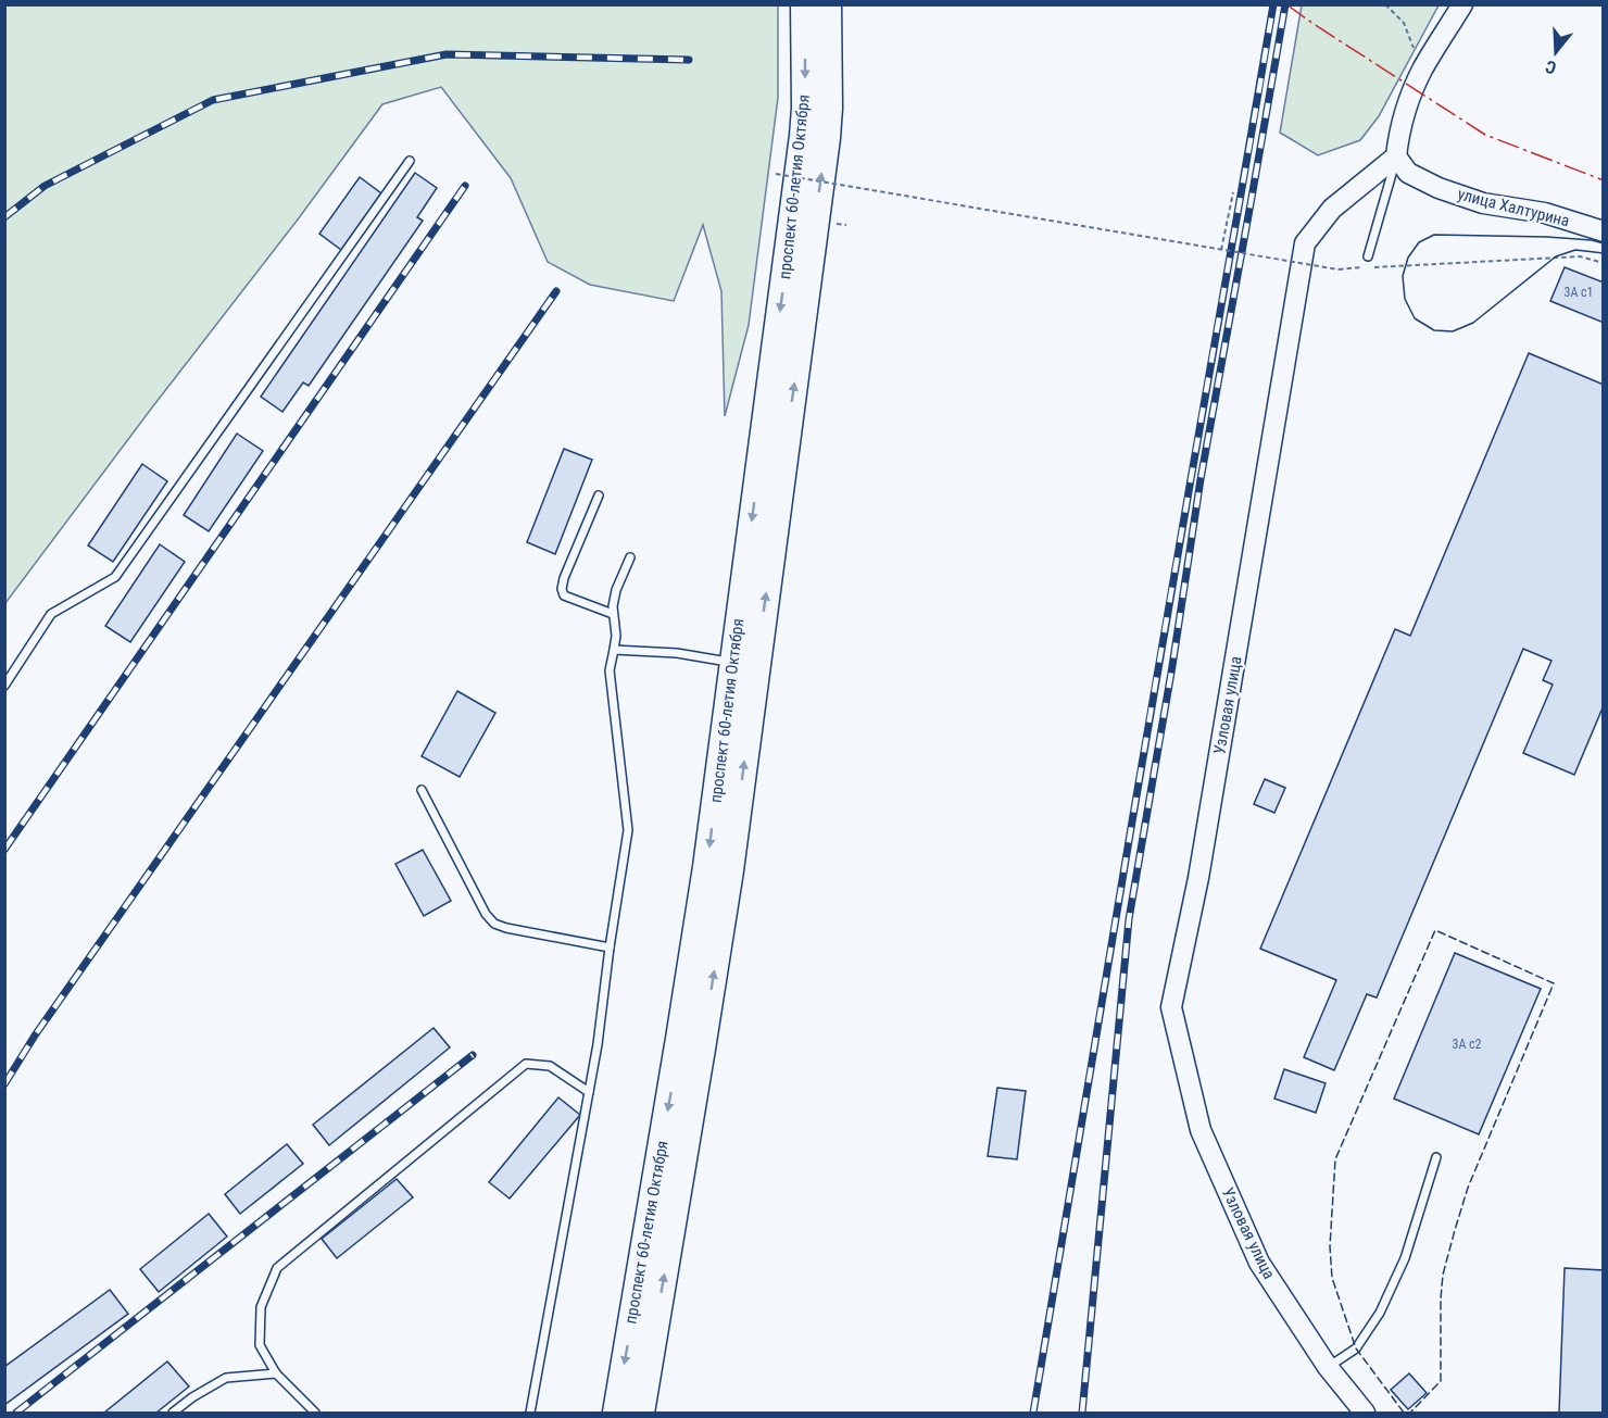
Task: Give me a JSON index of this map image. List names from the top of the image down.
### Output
{
  "streets": {
    "highway": ["проспект 60-летия Октября"],
    "street": ["улица Халтурина", "Узловая улица"]
  },
  "crossings": [
    ["улица Халтурина", "Узловая улица"]
  ],
  "house_numbers": ["3А с1", "3А с2"],
  "north": "bottom"
}
